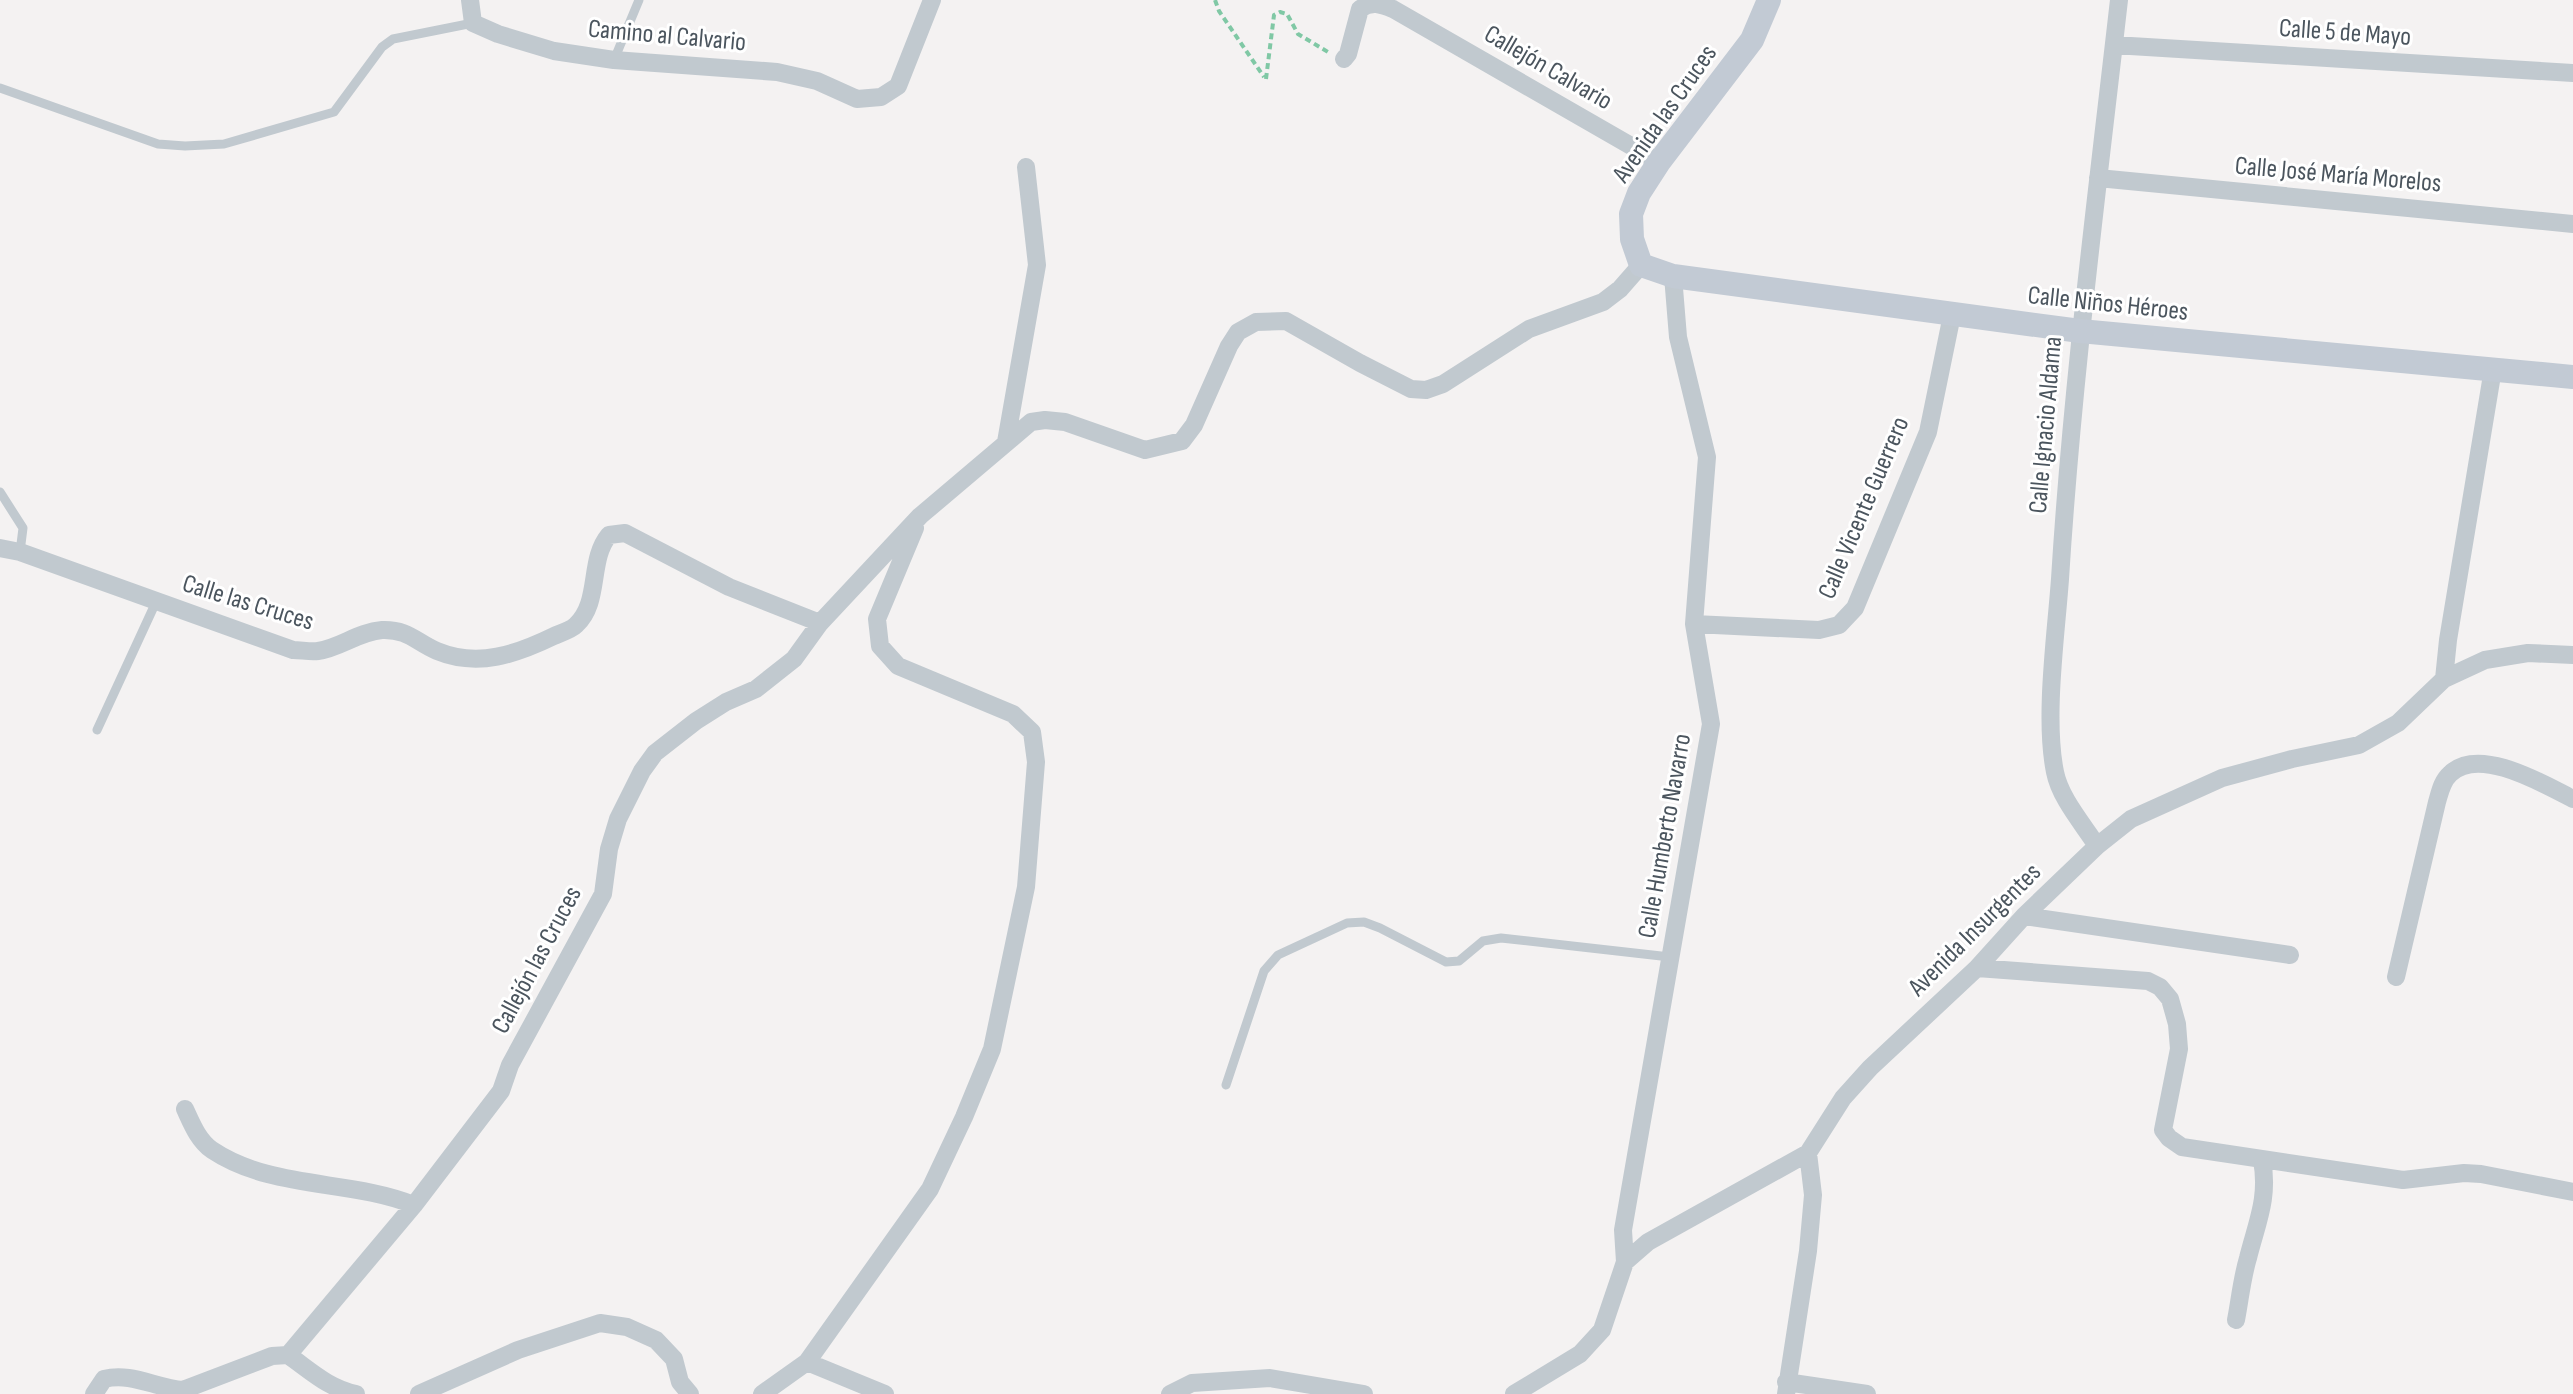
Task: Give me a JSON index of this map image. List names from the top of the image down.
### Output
{
  "streets": {
    "street": [
      "Calle 5 de Mayo",
      "Camino al Calvario",
      "Callejón Calvario",
      "Avenida las Cruces",
      "Calle José María Morelos",
      "Calle Niños Héroes",
      "Calle Ignacio Aldama",
      "Calle Vicente Guerrero",
      "Calle las Cruces",
      "Calle Humberto Navarro",
      "Avenida Insurgentes",
      "Callejón las Cruces"
    ]
  },
  "crossings": [
    ["Calle 5 de Mayo", "Calle Ignacio Aldama"],
    ["Callejón Calvario", "Avenida las Cruces"],
    ["Avenida las Cruces", "Calle Niños Héroes"],
    ["Avenida las Cruces", "Callejón las Cruces"],
    ["Calle José María Morelos", "Calle Ignacio Aldama"],
    ["Calle Niños Héroes", "Calle Ignacio Aldama"],
    ["Calle Niños Héroes", "Calle Vicente Guerrero"],
    ["Calle Niños Héroes", "Calle Humberto Navarro"],
    ["Calle Niños Héroes", "Callejón las Cruces"],
    ["Calle Ignacio Aldama", "Avenida Insurgentes"],
    ["Calle Vicente Guerrero", "Calle Humberto Navarro"],
    ["Calle las Cruces", "Callejón las Cruces"],
    ["Calle Humberto Navarro", "Avenida Insurgentes"]
  ]
}
